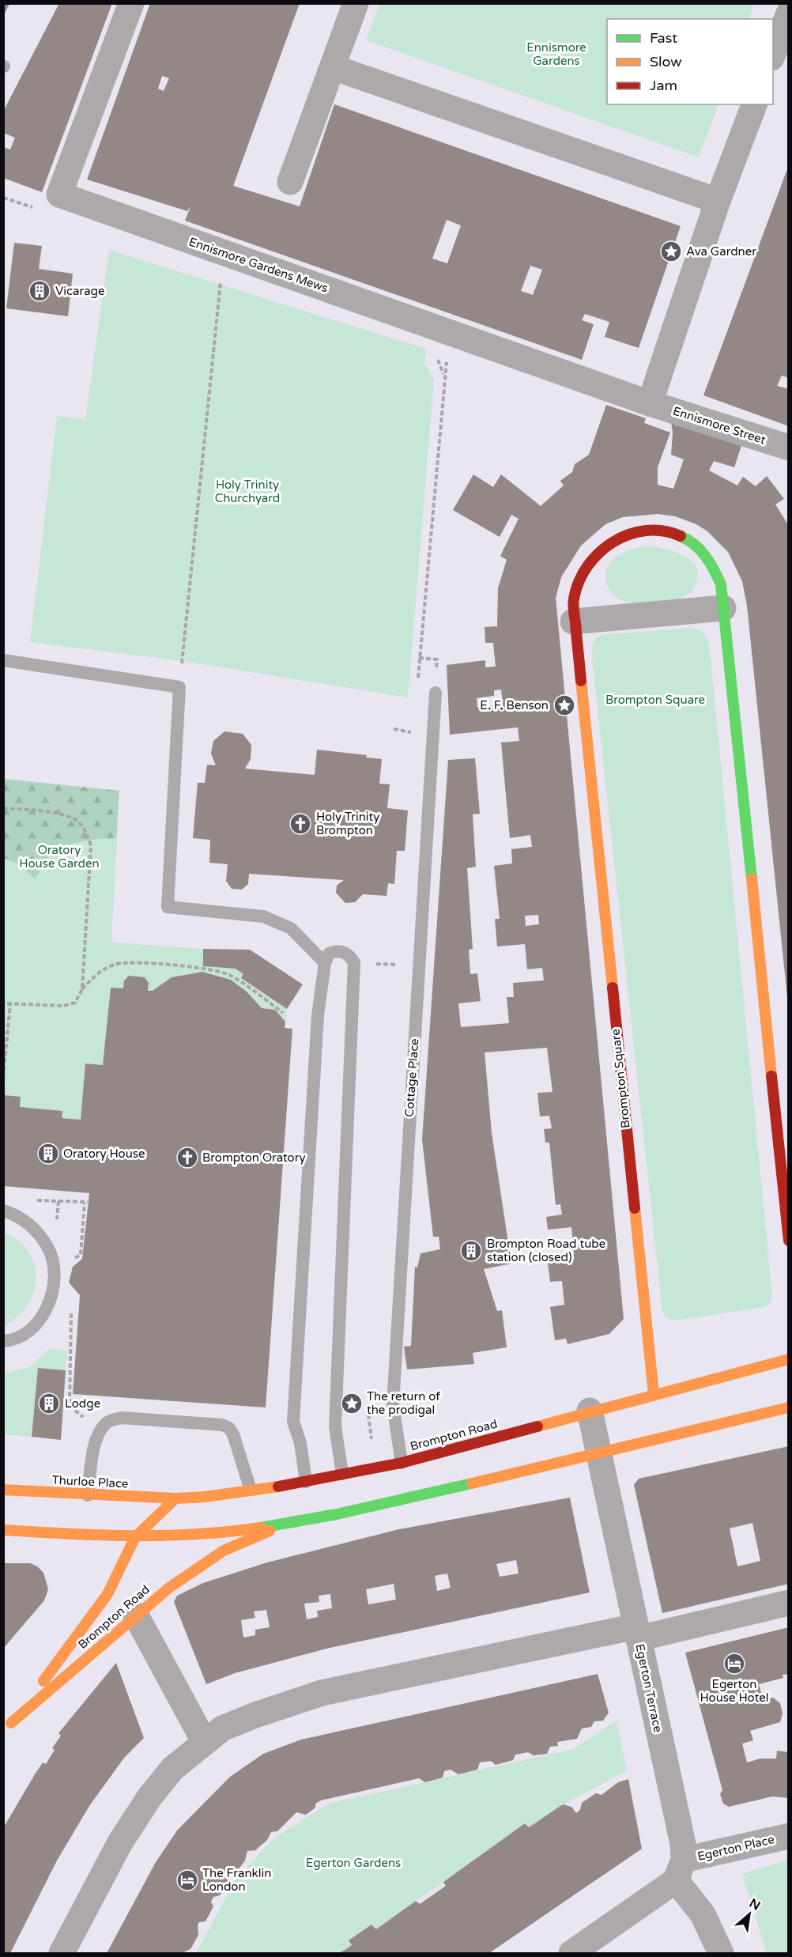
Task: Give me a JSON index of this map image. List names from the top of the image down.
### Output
{
  "streets": {
    "main road": ["Brompton Square", "Brompton Road", "Thurloe Place"],
    "street": [
      "Ennismore Gardens Mews",
      "Ennismore Street",
      "Egerton Terrace",
      "Egerton Place"
    ],
    "lane": ["Cottage Place"]
  },
  "crossings": [
    ["Ennismore Gardens Mews", "Ennismore Street"],
    ["Cottage Place", "Brompton Road"],
    ["Brompton Square", "Brompton Road"],
    ["Brompton Road", "Thurloe Place"],
    ["Brompton Road", "Egerton Terrace"],
    ["Egerton Terrace", "Egerton Place"]
  ],
  "parks": [
    "Ennismore Gardens",
    "Holy Trinity Churchyard",
    "Brompton Square",
    "Oratory House Garden",
    "Egerton Gardens"
  ],
  "places": {
    "place": ["Ava Gardner", "E. F. Benson", "The return of the prodigal"],
    "building": [
      "Vicarage",
      "Oratory House",
      "Brompton Road tube station (closed)",
      "Lodge"
    ],
    "church": ["Holy Trinity Brompton", "Brompton Oratory"],
    "hotel": ["Egerton House Hotel", "The Franklin London"]
  },
  "legend": ["Fast", "Slow", "Jam"],
  "north": "top right"
}
